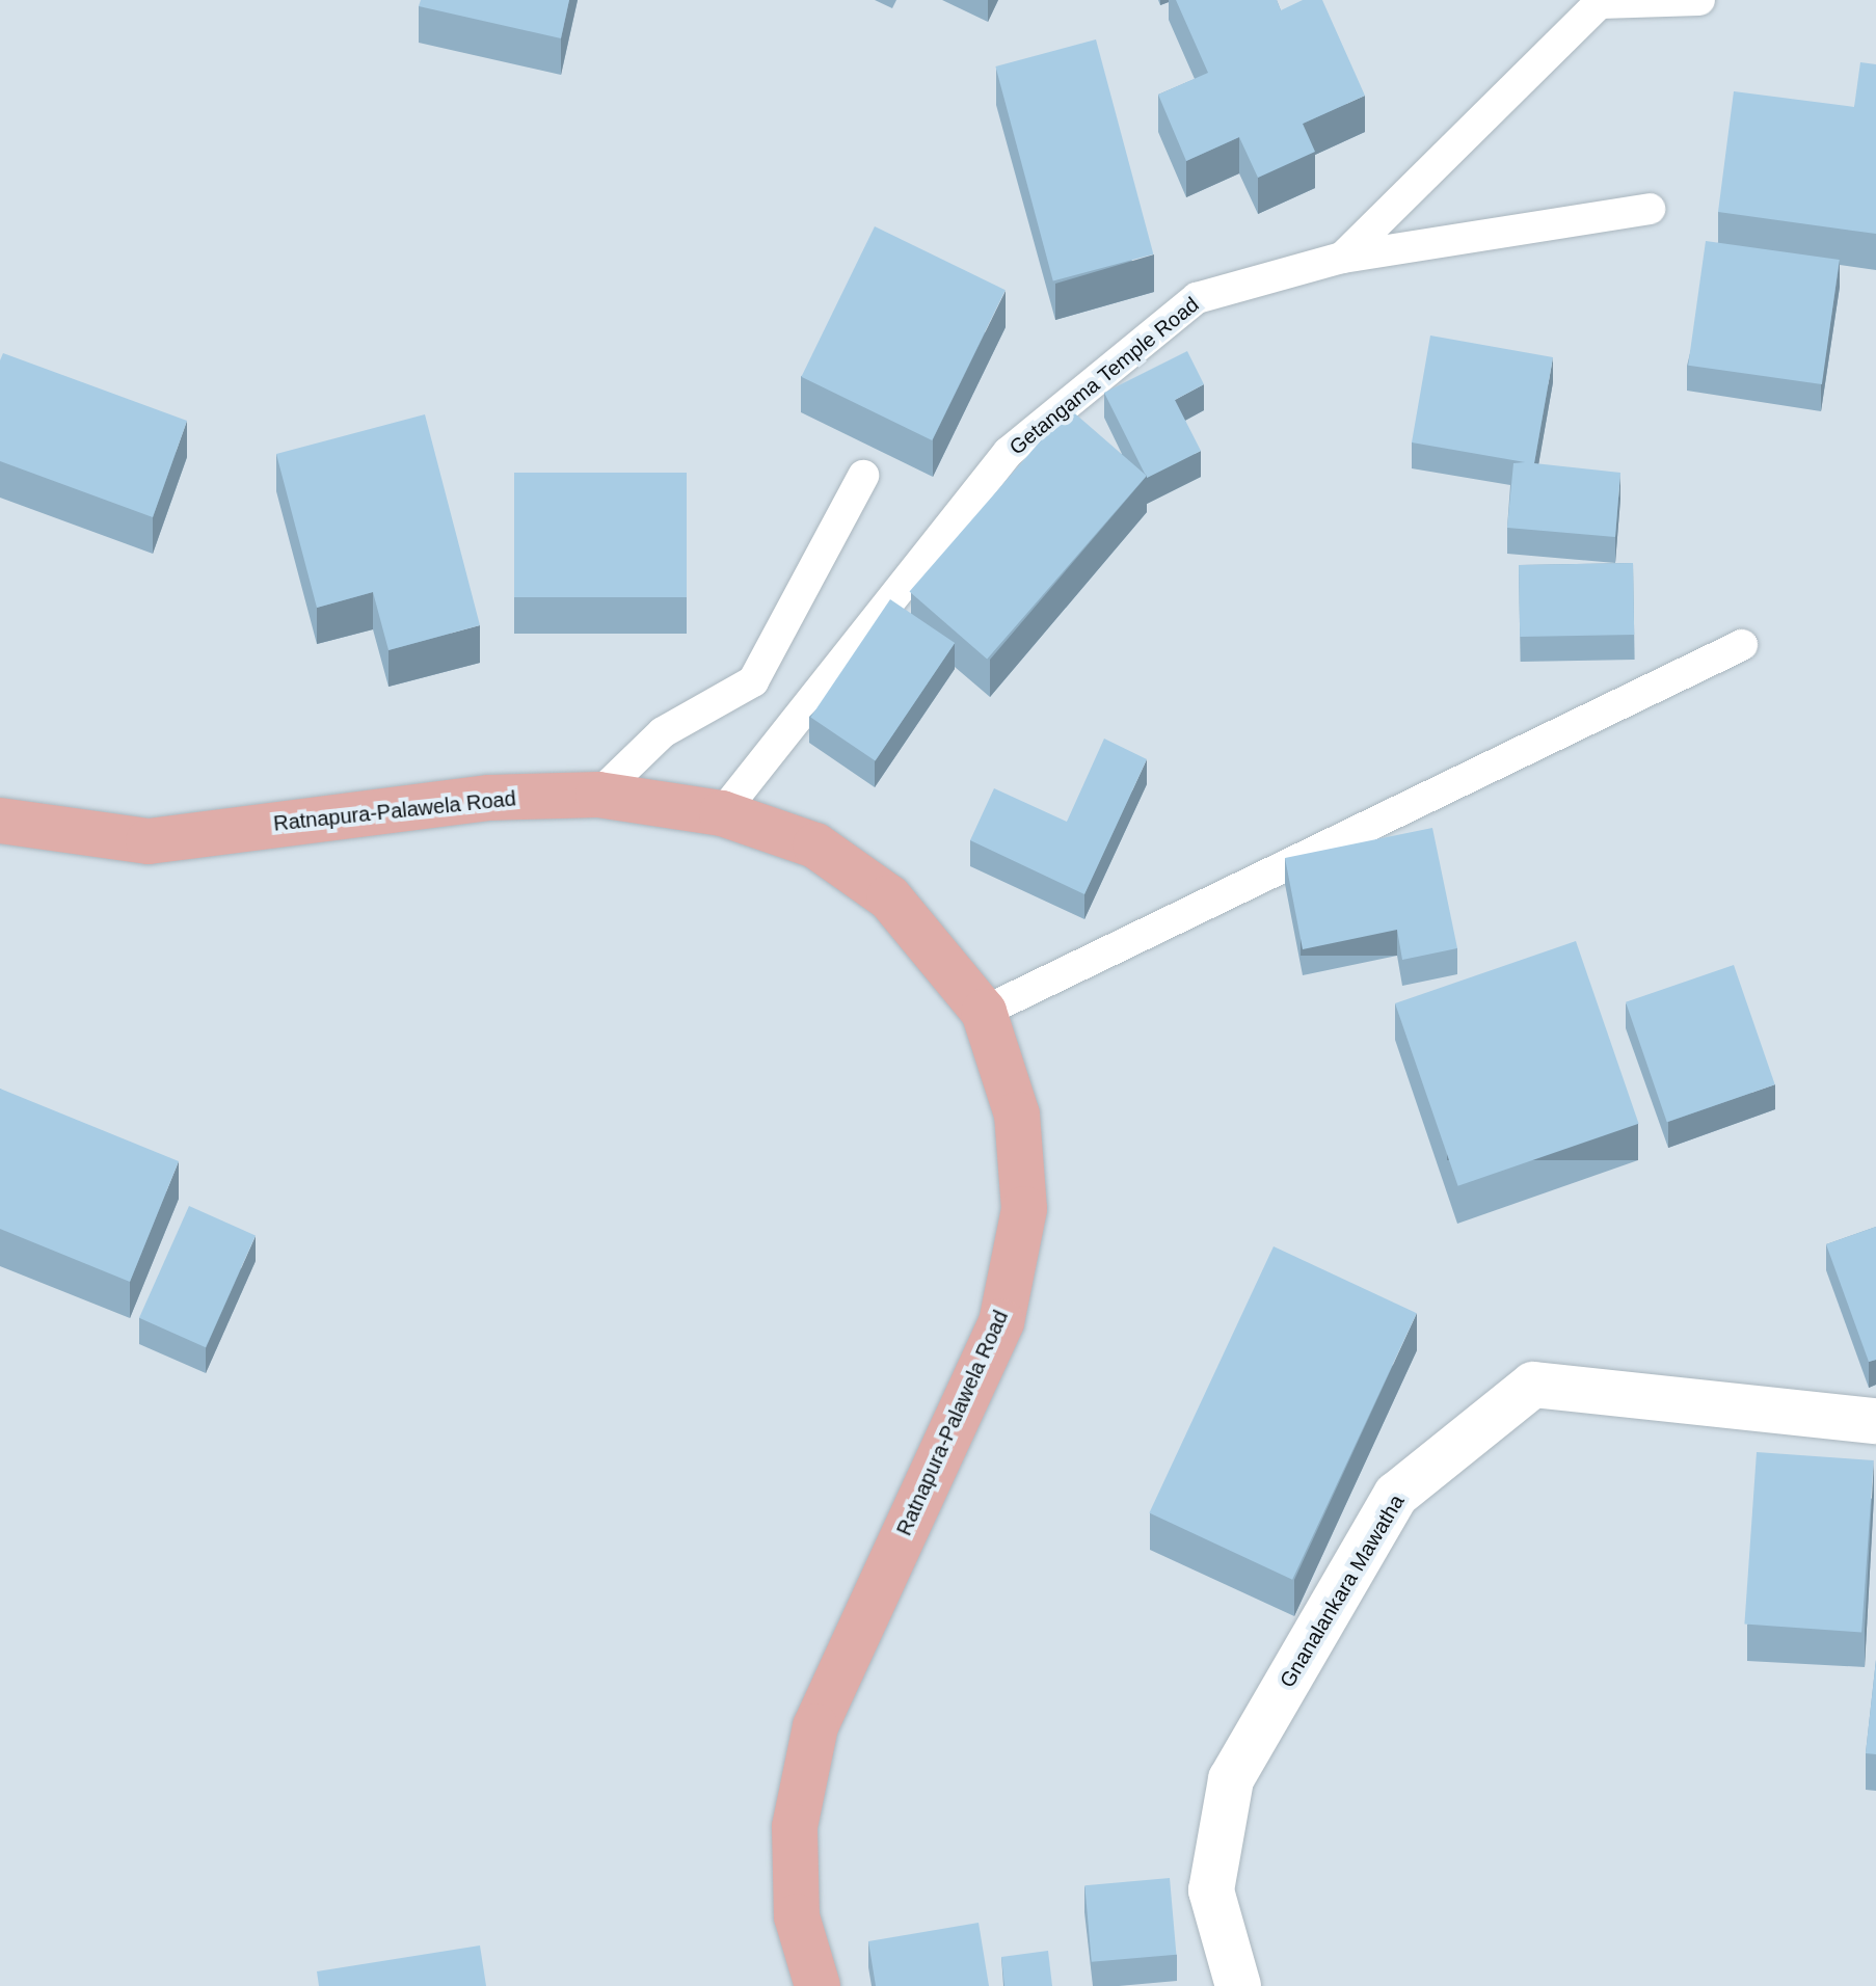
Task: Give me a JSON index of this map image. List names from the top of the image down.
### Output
{
  "streets": {
    "main road": ["Ratnapura-Palawela Road"],
    "street": ["Gnanalankara Mawatha"],
    "lane": ["Getangama Temple Road"]
  },
  "crossings": [
    ["Getangama Temple Road", "Ratnapura-Palawela Road"]
  ]
}
